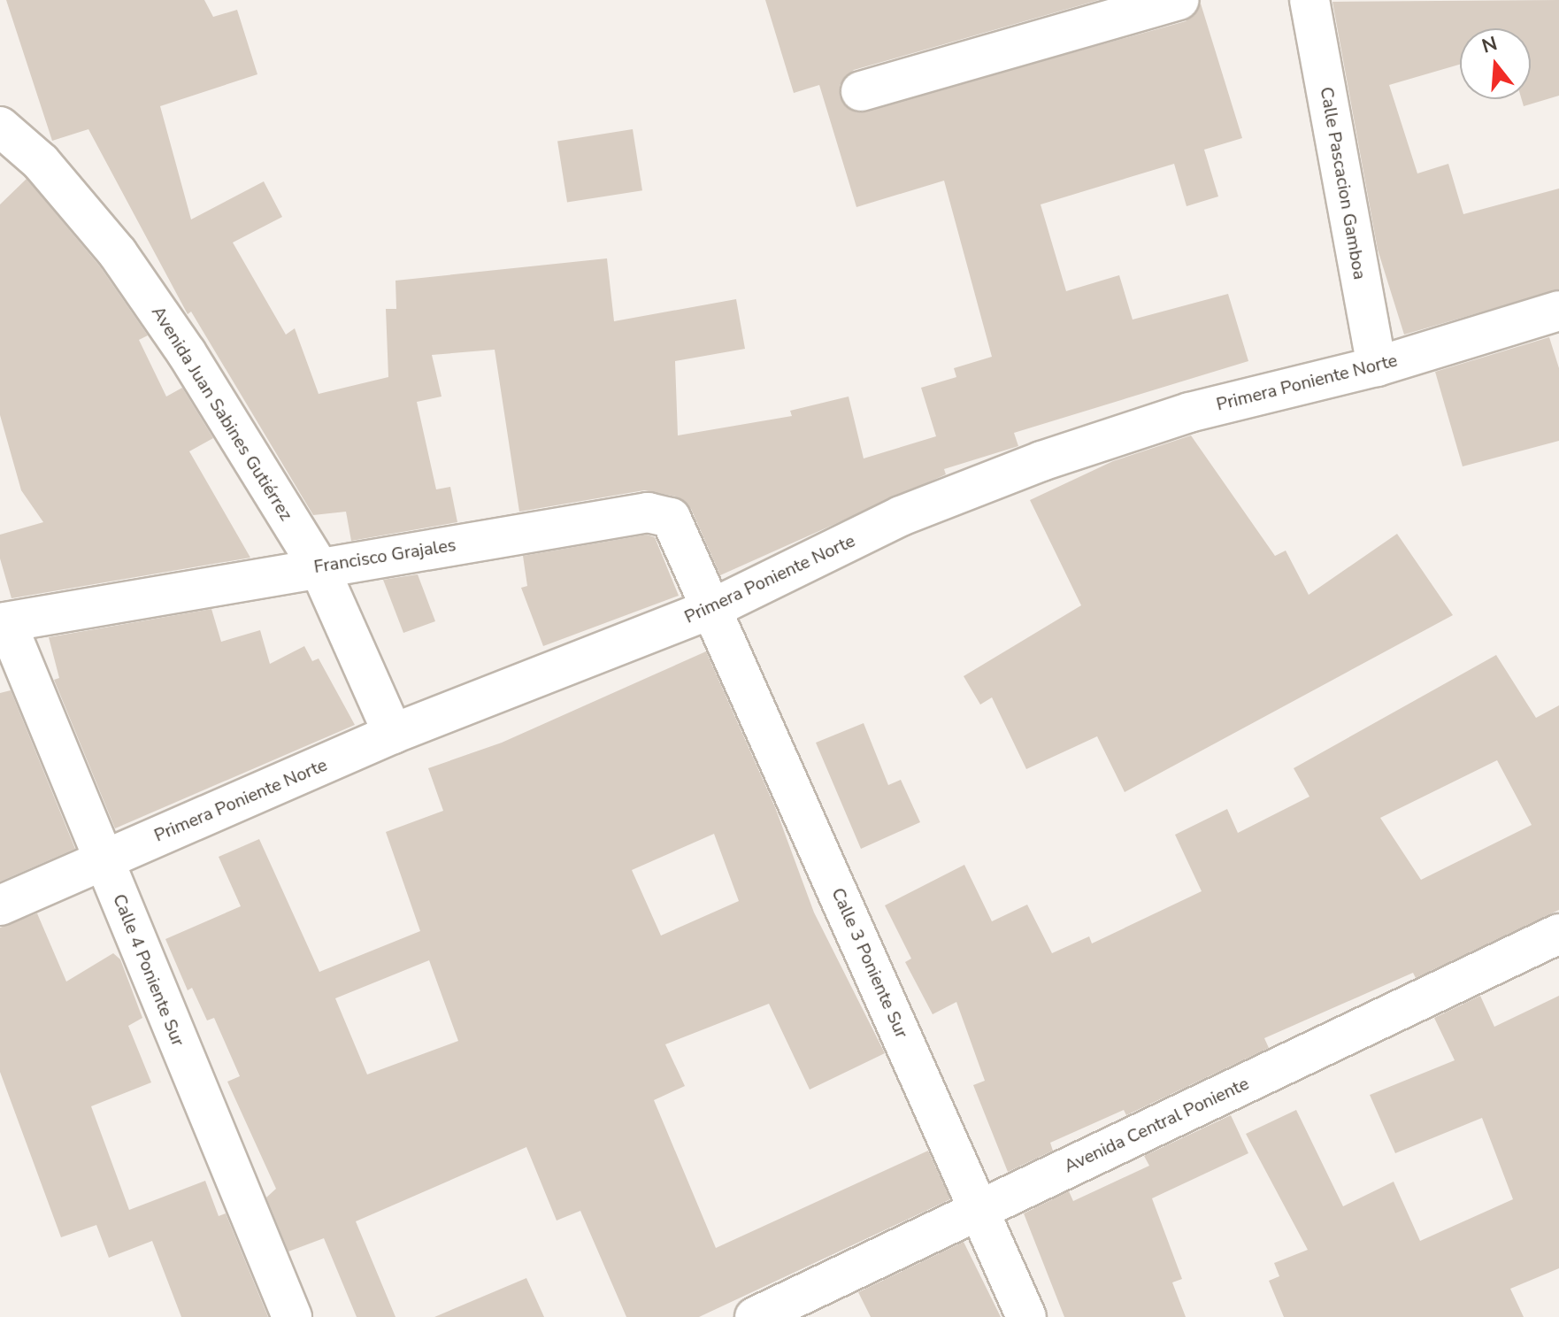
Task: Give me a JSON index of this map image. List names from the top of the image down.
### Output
{
  "streets": {
    "street": [
      "Calle Pascacion Gamboa",
      "Primera Poniente Norte",
      "Avenida Juan Sabines Gutiérrez",
      "Francisco Grajales",
      "Calle 3 Poniente Sur",
      "Calle 4 Poniente Sur",
      "Avenida Central Poniente"
    ]
  },
  "crossings": [
    ["Calle Pascacion Gamboa", "Primera Poniente Norte"],
    ["Primera Poniente Norte", "Avenida Juan Sabines Gutiérrez"],
    ["Primera Poniente Norte", "Francisco Grajales"],
    ["Primera Poniente Norte", "Calle 3 Poniente Sur"],
    ["Primera Poniente Norte", "Calle 4 Poniente Sur"],
    ["Avenida Juan Sabines Gutiérrez", "Francisco Grajales"],
    ["Francisco Grajales", "Calle 3 Poniente Sur"],
    ["Francisco Grajales", "Calle 4 Poniente Sur"],
    ["Calle 3 Poniente Sur", "Avenida Central Poniente"]
  ],
  "north": "top"
}
